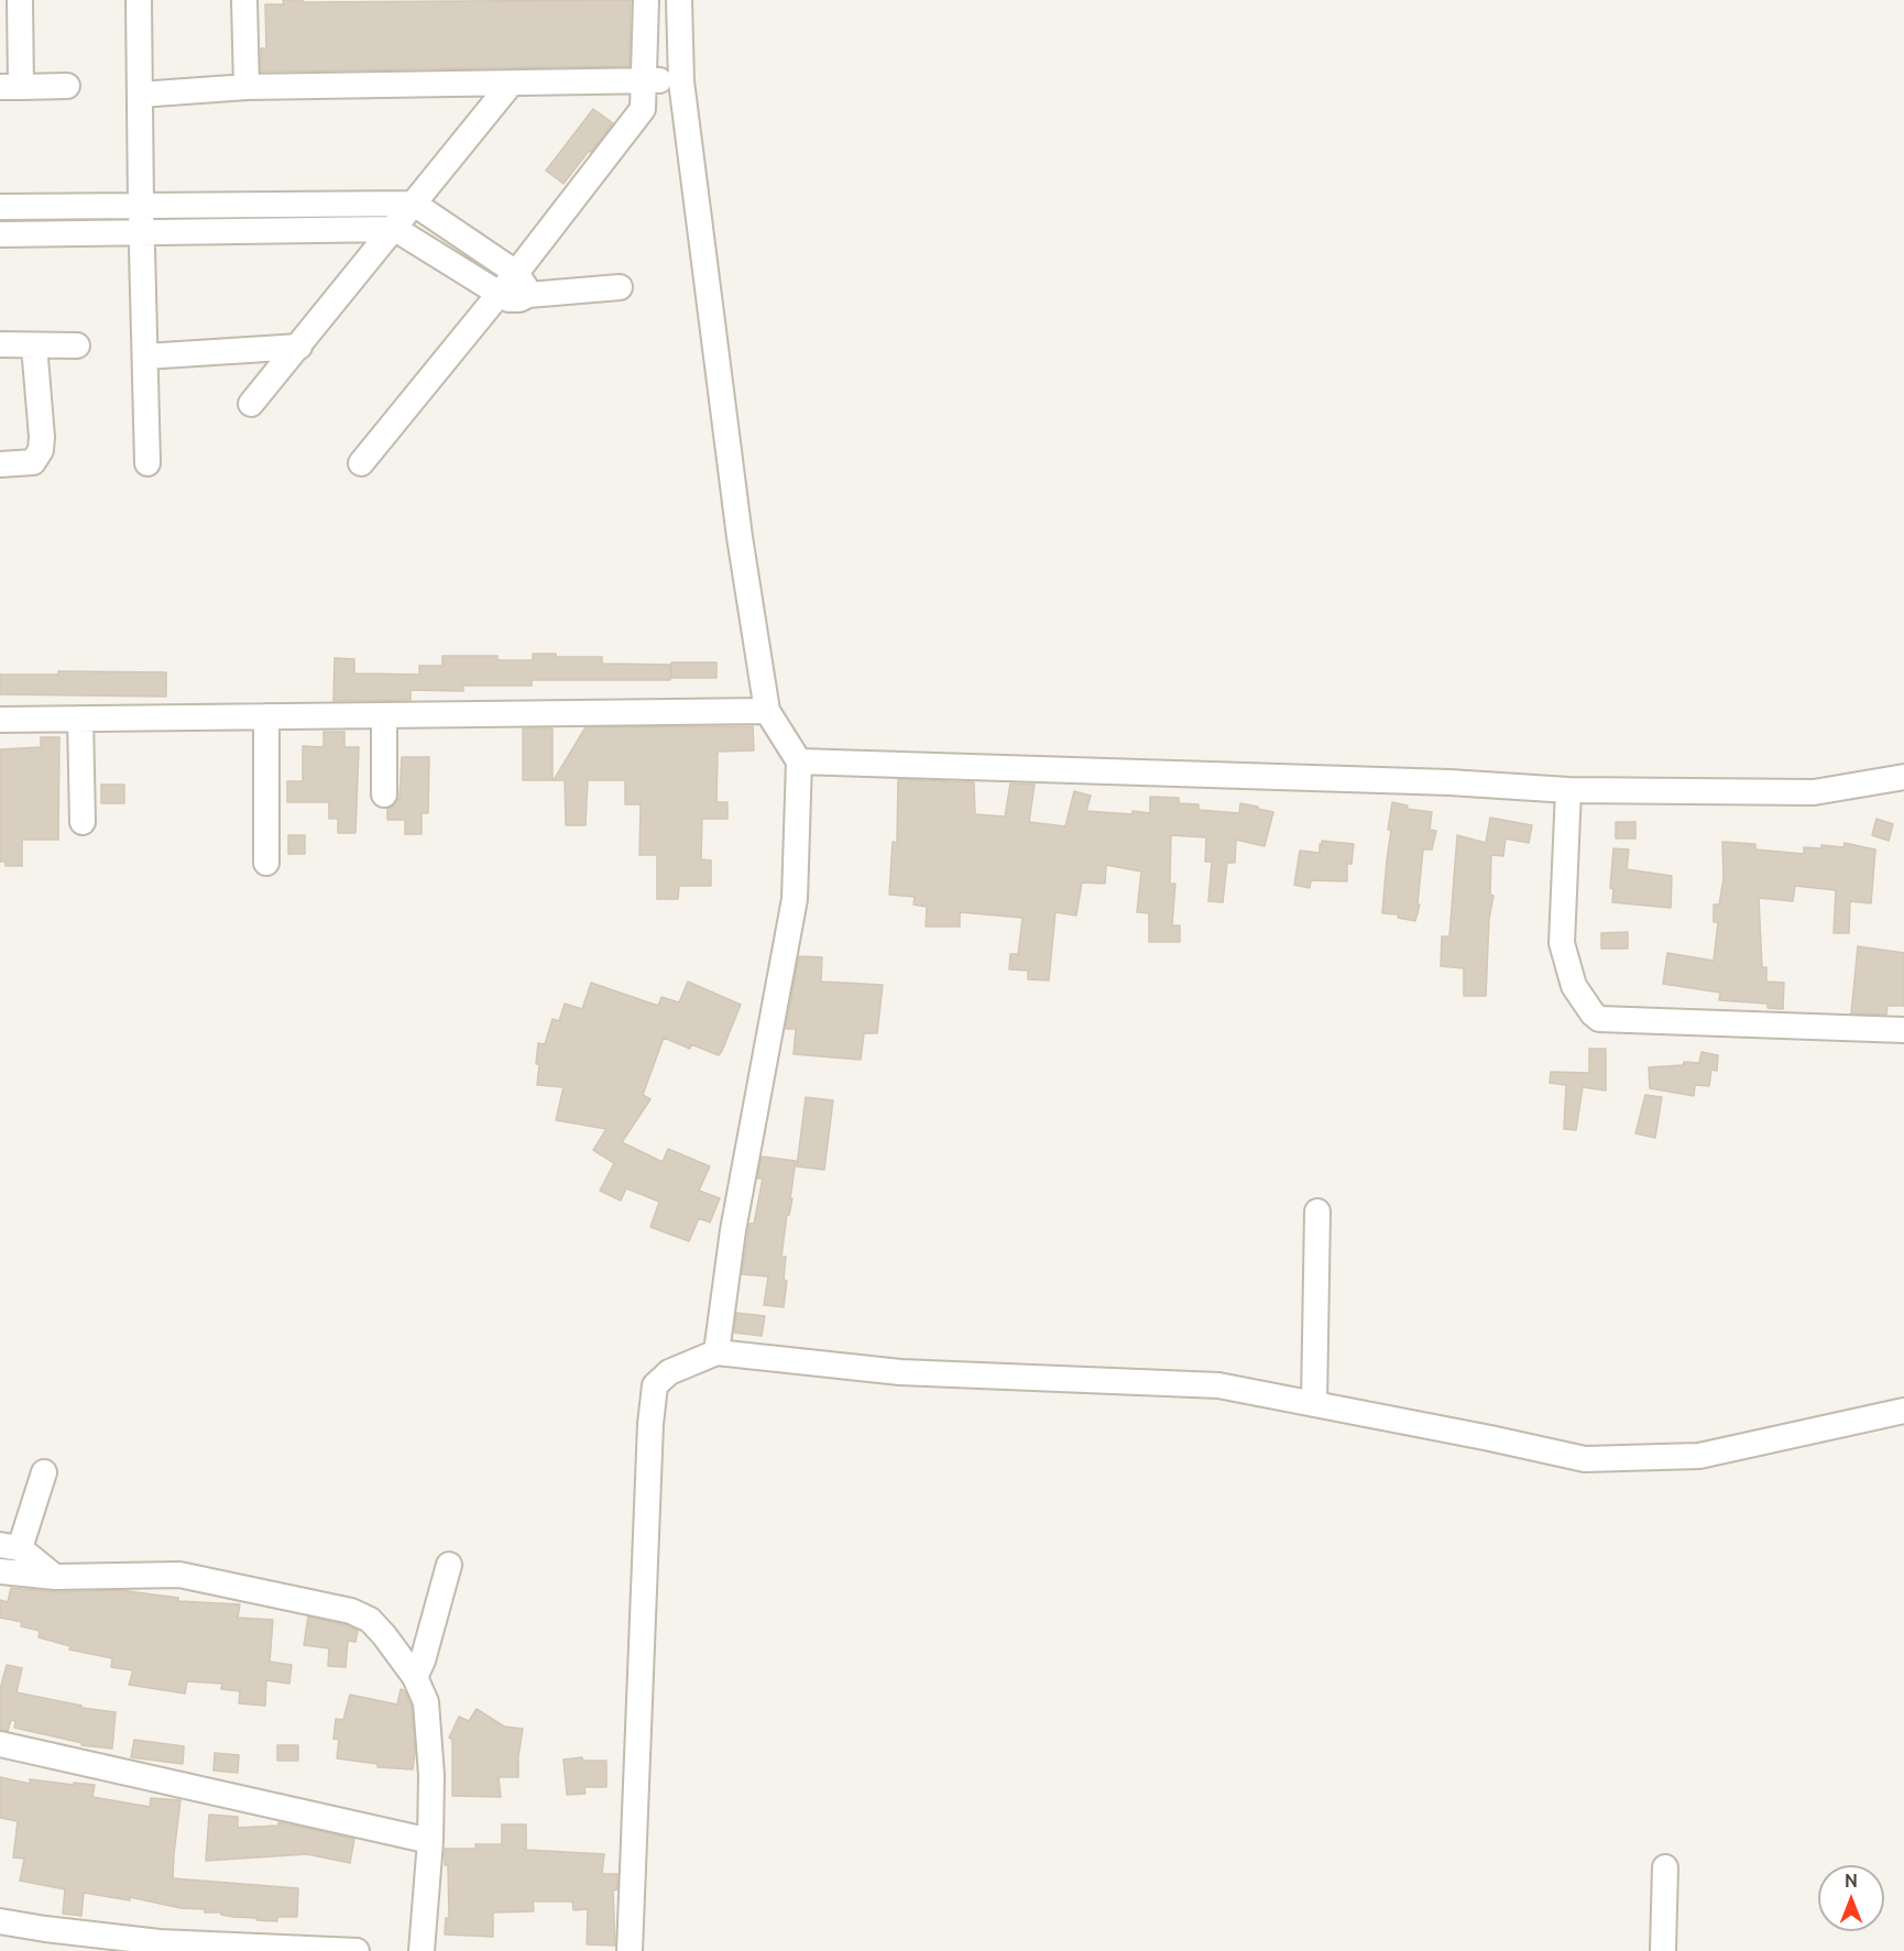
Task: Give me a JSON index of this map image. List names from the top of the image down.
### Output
{
  "north": "top"
}
